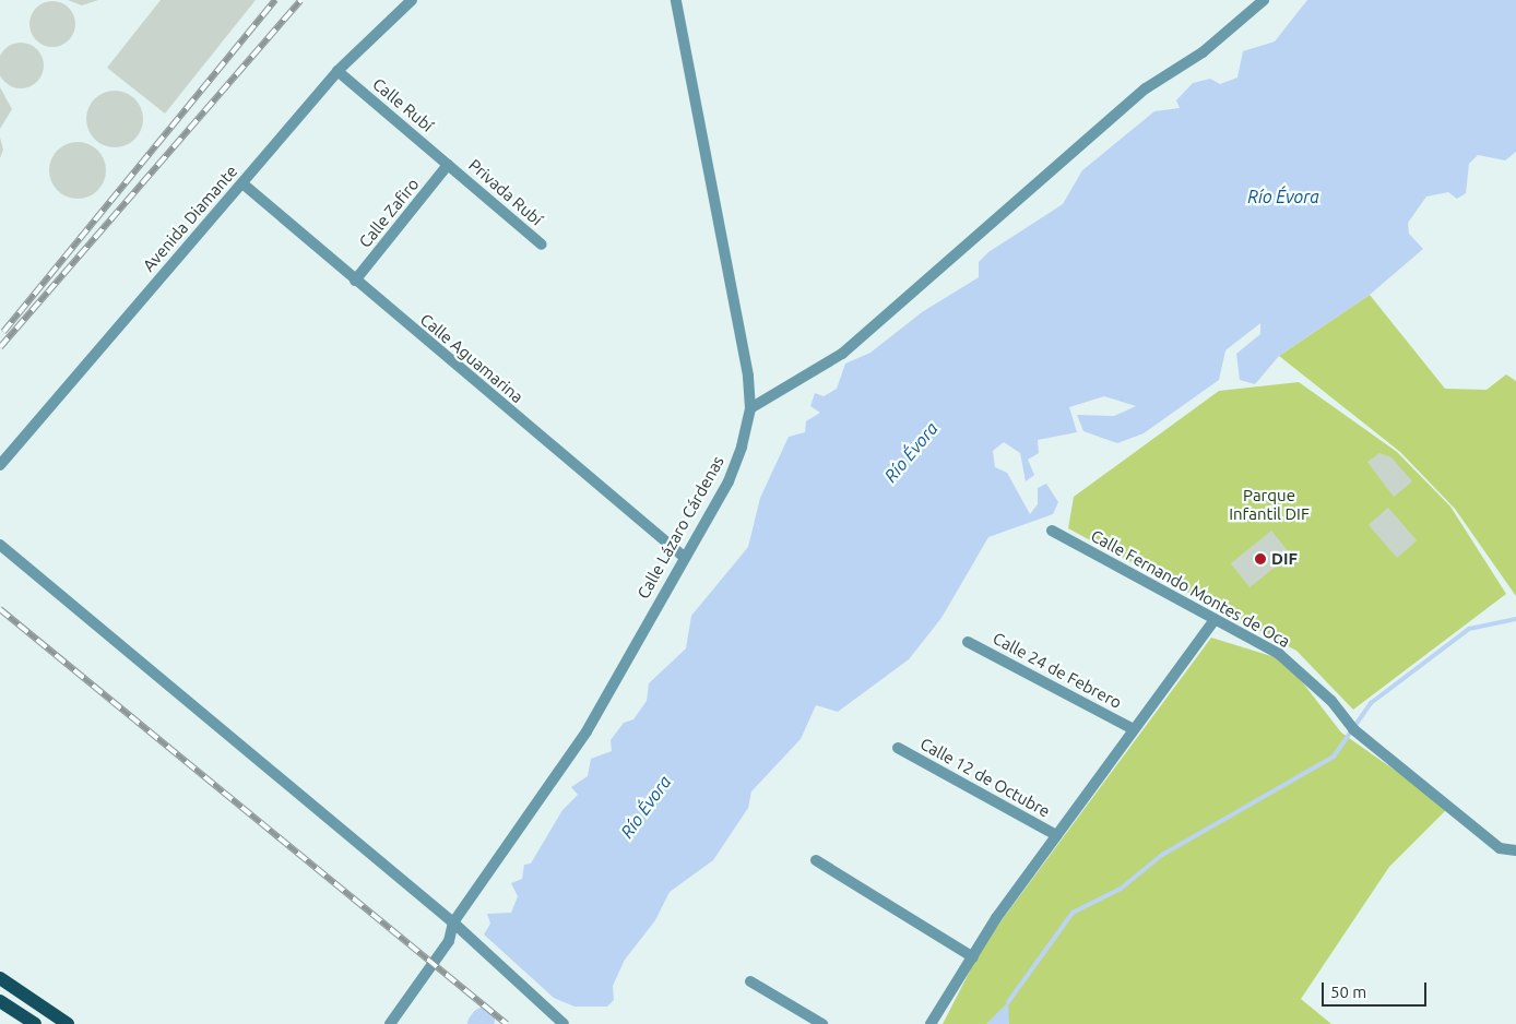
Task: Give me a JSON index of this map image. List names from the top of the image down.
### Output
{
  "streets": {
    "street": [
      "Calle Rubí",
      "Privada Rubí",
      "Calle Zafiro",
      "Avenida Diamante",
      "Calle Aguamarina",
      "Calle Lázaro Cárdenas",
      "Calle Fernando Montes de Oca",
      "Calle 24 de Febrero",
      "Calle 12 de Octubre"
    ]
  },
  "crossings": [
    ["Calle Rubí", "Privada Rubí"],
    ["Calle Rubí", "Calle Zafiro"],
    ["Calle Rubí", "Avenida Diamante"],
    ["Privada Rubí", "Calle Zafiro"],
    ["Calle Zafiro", "Calle Aguamarina"],
    ["Avenida Diamante", "Calle Aguamarina"],
    ["Calle Aguamarina", "Calle Lázaro Cárdenas"]
  ],
  "water": ["Río Évora"],
  "parks": ["Parque Infantil DIF"],
  "places": ["DIF"],
  "scale_bar": "50 m"
}
